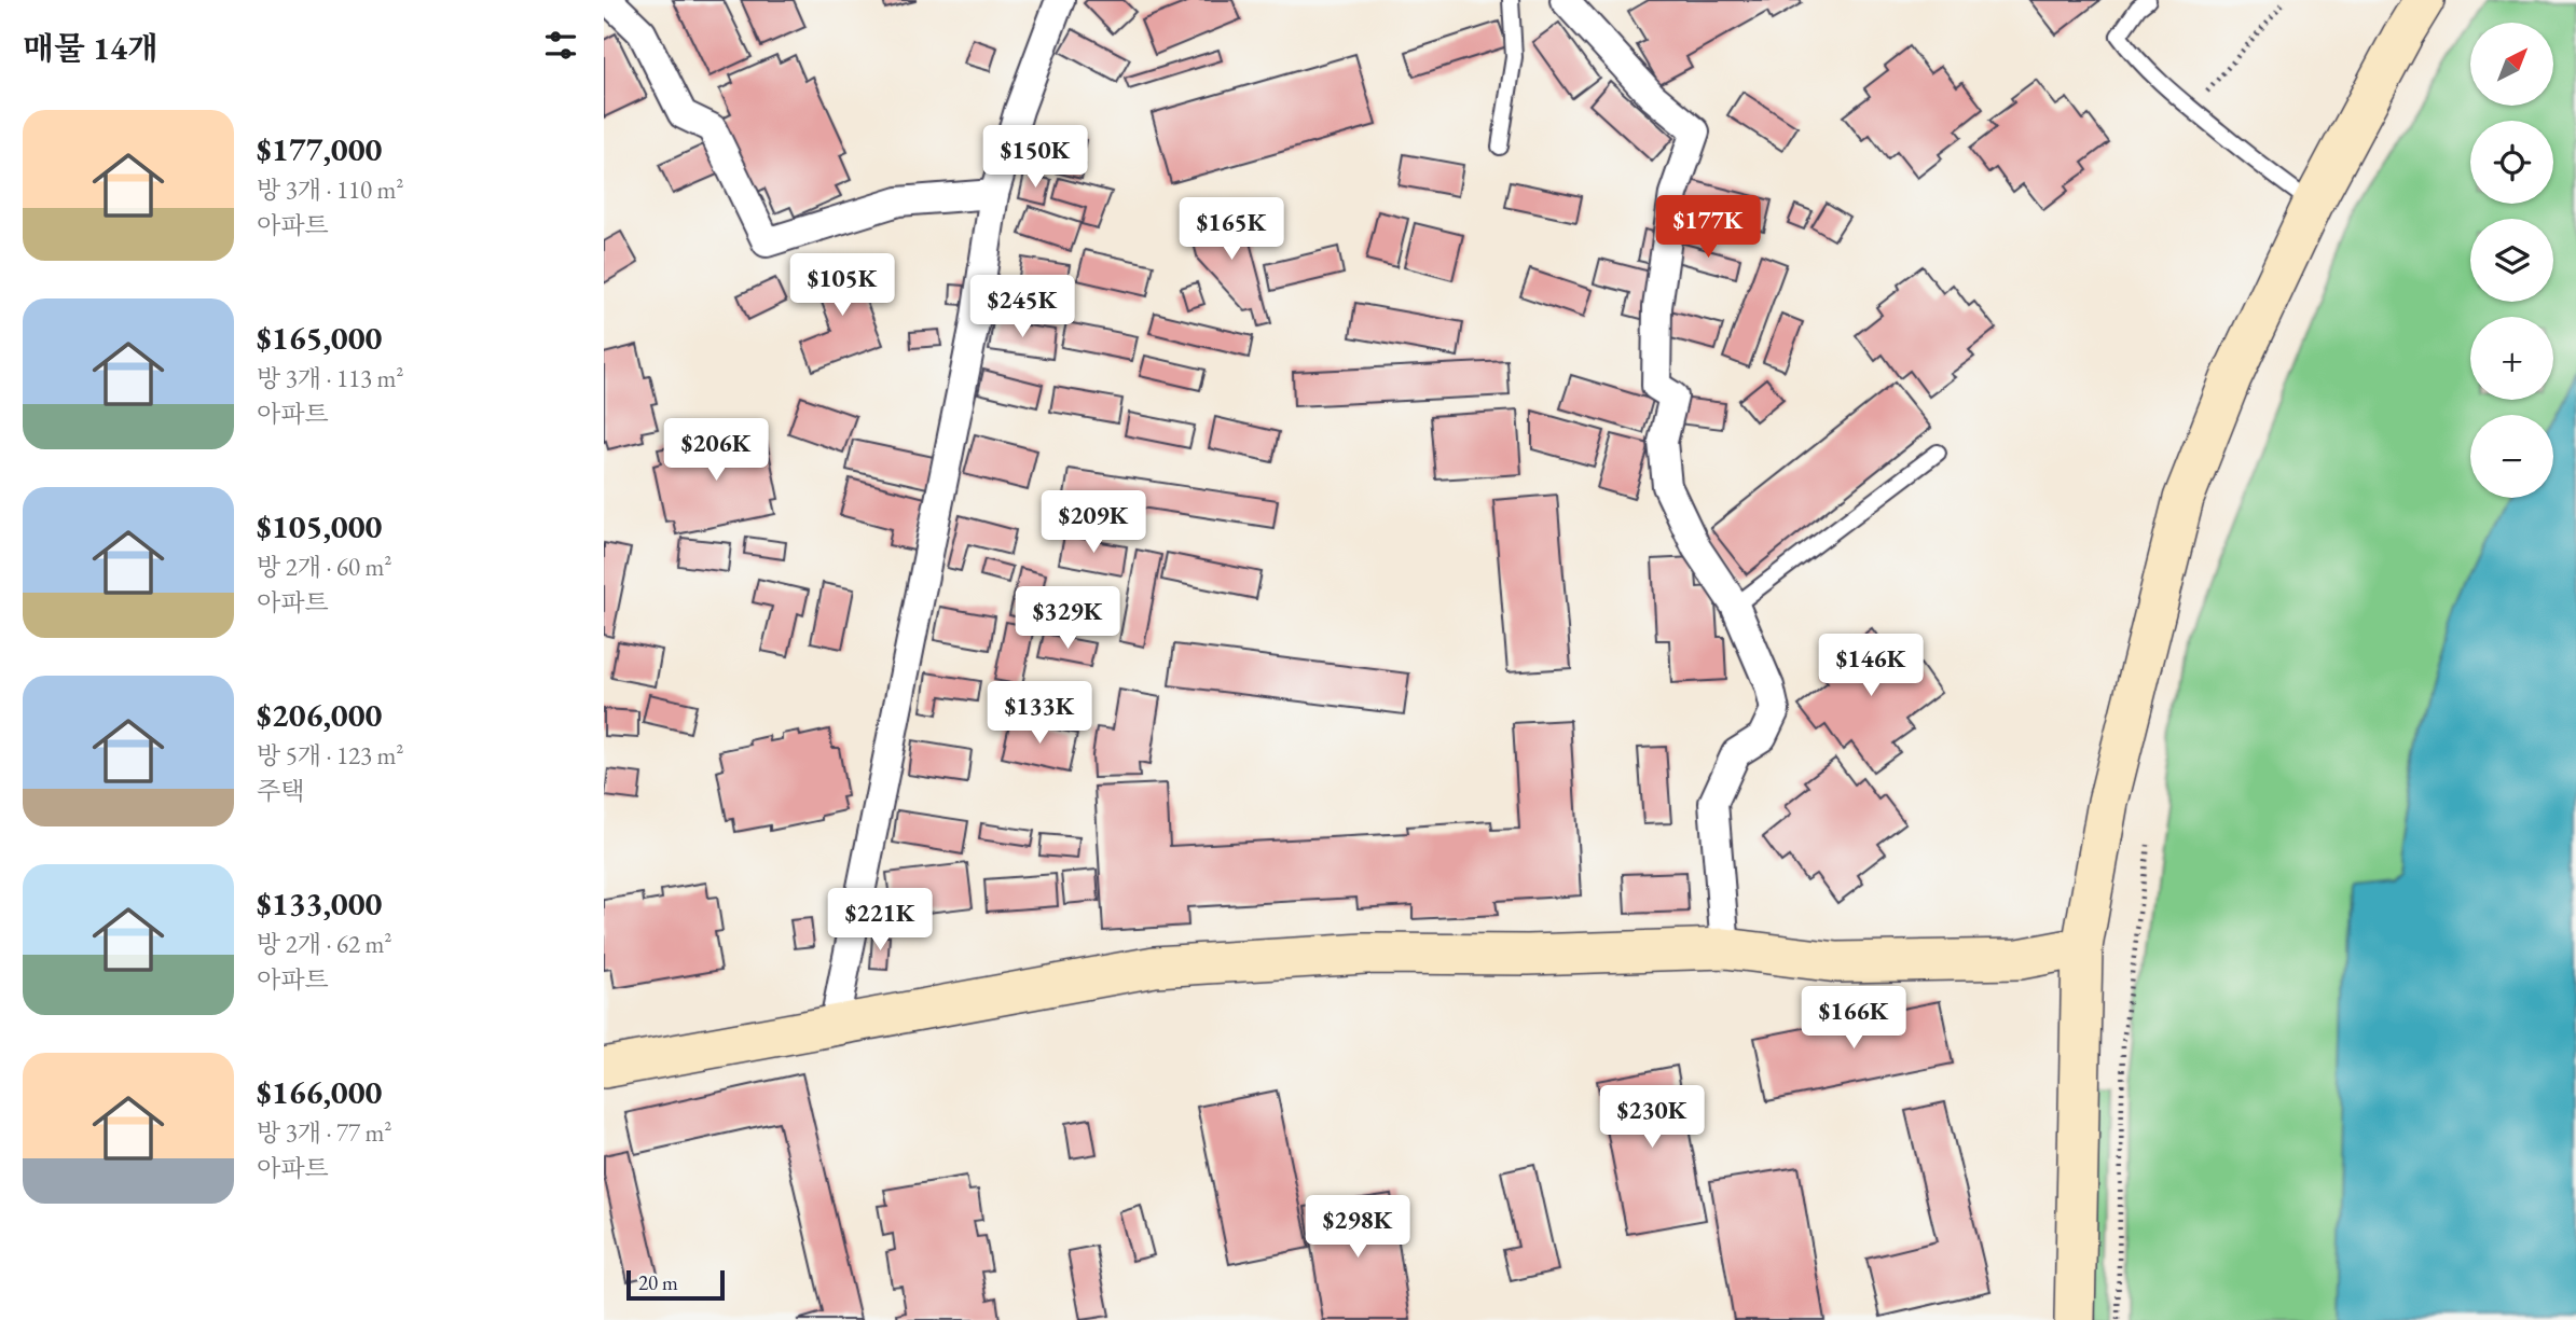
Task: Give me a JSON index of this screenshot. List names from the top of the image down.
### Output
{
  "scale_bar": "20 m",
  "north": "top right",
  "page": {
    "heading": "매물 14개",
    "map_buttons": ["+", "−"],
    "list": [
      {
        "name": "$177,000",
        "note": "방 3개 · 110 m² · 아파트"
      },
      {
        "name": "$165,000",
        "note": "방 3개 · 113 m² · 아파트"
      },
      {
        "name": "$105,000",
        "note": "방 2개 · 60 m² · 아파트"
      },
      {
        "name": "$206,000",
        "note": "방 5개 · 123 m² · 주택"
      },
      {
        "name": "$133,000",
        "note": "방 2개 · 62 m² · 아파트"
      },
      {
        "name": "$166,000",
        "note": "방 3개 · 77 m² · 아파트"
      }
    ],
    "price": [
      "$150K",
      "$177K",
      "$165K",
      "$105K",
      "$245K",
      "$206K",
      "$209K",
      "$329K",
      "$146K",
      "$133K",
      "$221K",
      "$166K",
      "$230K",
      "$298K"
    ],
    "scale": "20 m"
  }
}
